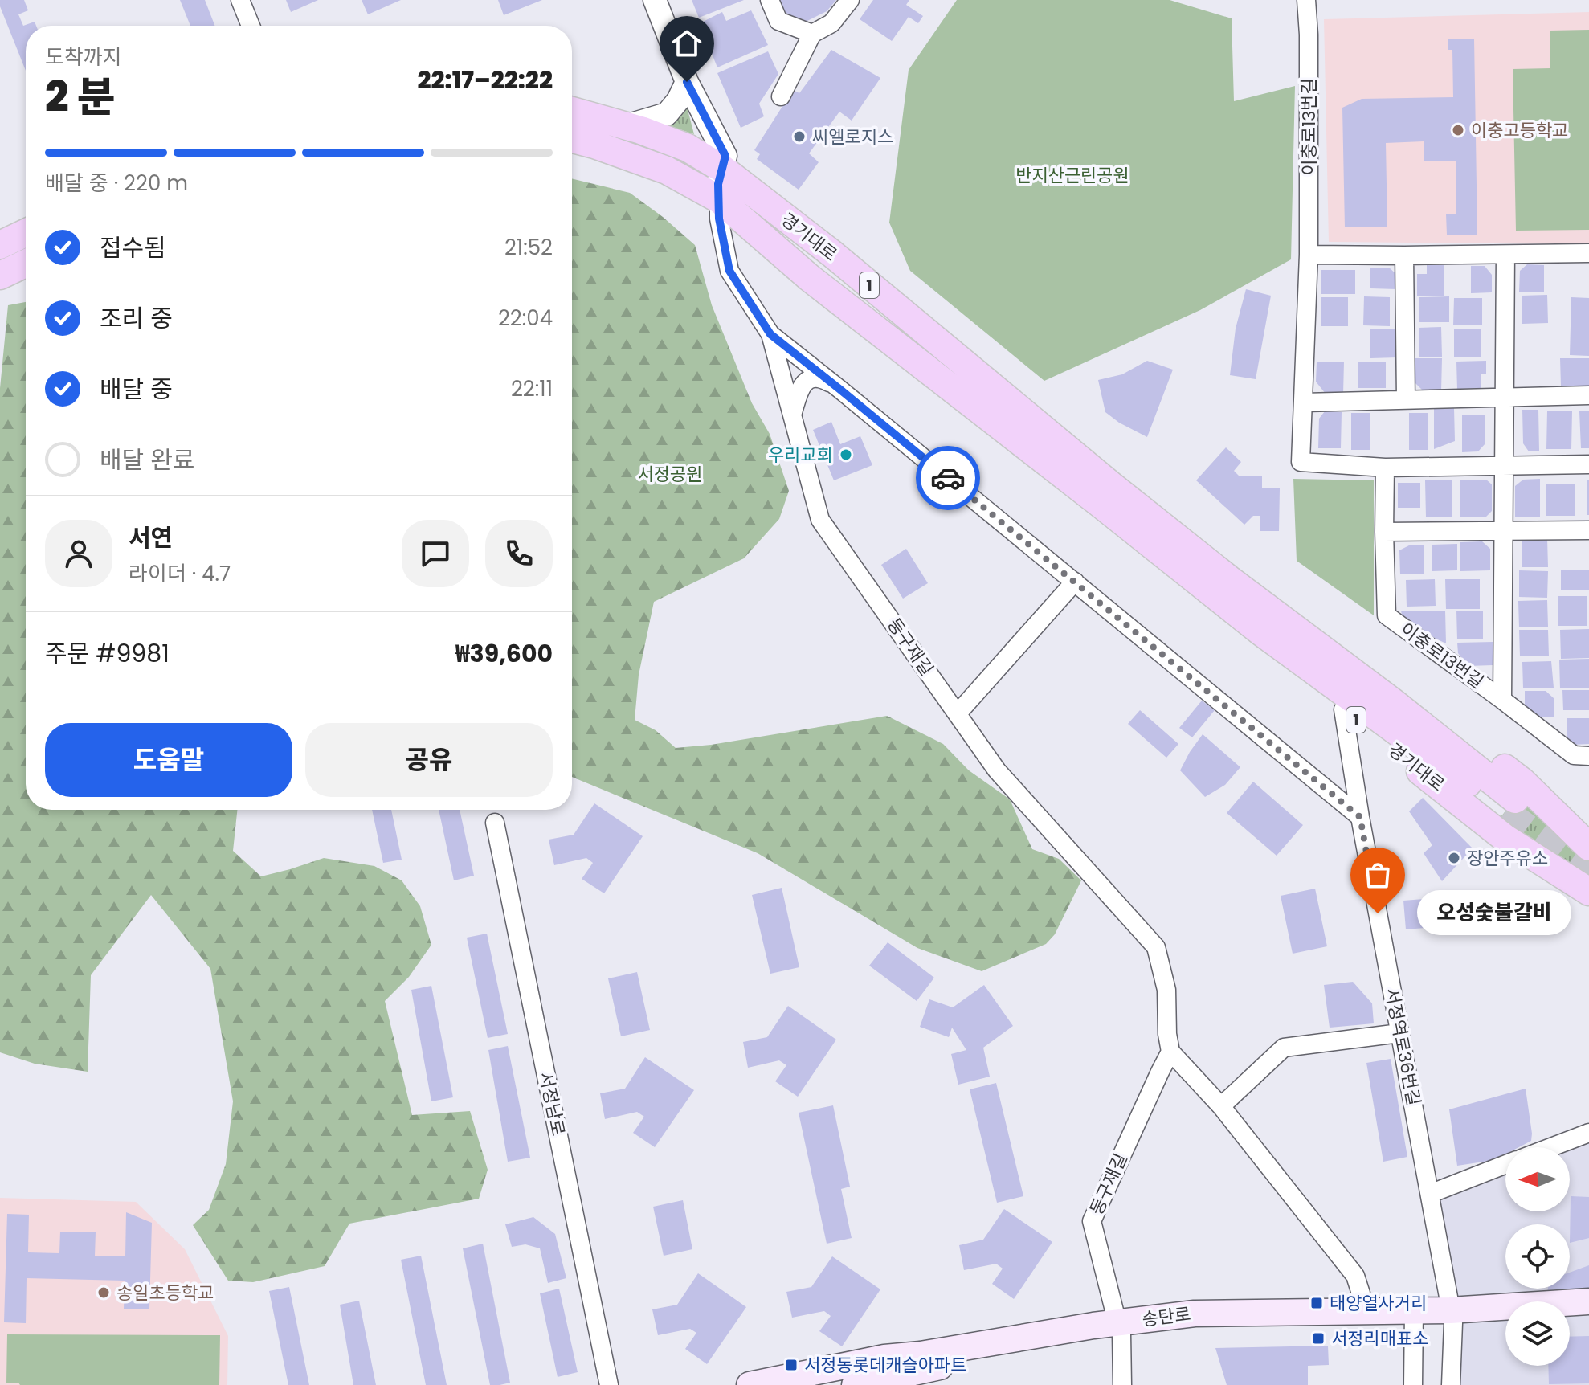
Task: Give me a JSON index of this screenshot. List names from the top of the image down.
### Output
{
  "streets": {
    "main road": ["경기대로", "1", "송탄로"],
    "street": [
      "이충로13번길",
      "둥구재길",
      "서정역로36번길",
      "서정남로"
    ]
  },
  "crossings": [
    ["경기대로", "둥구재길"],
    ["경기대로", "서정역로36번길"],
    ["둥구재길", "송탄로"],
    ["서정역로36번길", "송탄로"]
  ],
  "parks": ["반지산근린공원", "서정공원"],
  "places": {
    "other": [
      "이충고등학교",
      "씨엘로지스",
      "우리교회",
      "장안주유소",
      "오성숯불갈비",
      "송일초등학교"
    ],
    "transit": ["태양열사거리", "서정리매표소", "서정동롯데캐슬아파트"]
  },
  "north": "left",
  "page": {
    "heading": ["2 분", "도착까지", "22:17–22:22"],
    "panel": [
      "서연",
      "라이더 · 4.7",
      "주문 #9981",
      "₩39,600"
    ],
    "bar": "배달 중 · 220 m",
    "list": [
      ["접수됨", "21:52"],
      ["조리 중", "22:04"],
      ["배달 중", "22:11"],
      "배달 완료"
    ],
    "buttons": ["도움말", "공유"],
    "bubble": "오성숯불갈비"
  }
}
